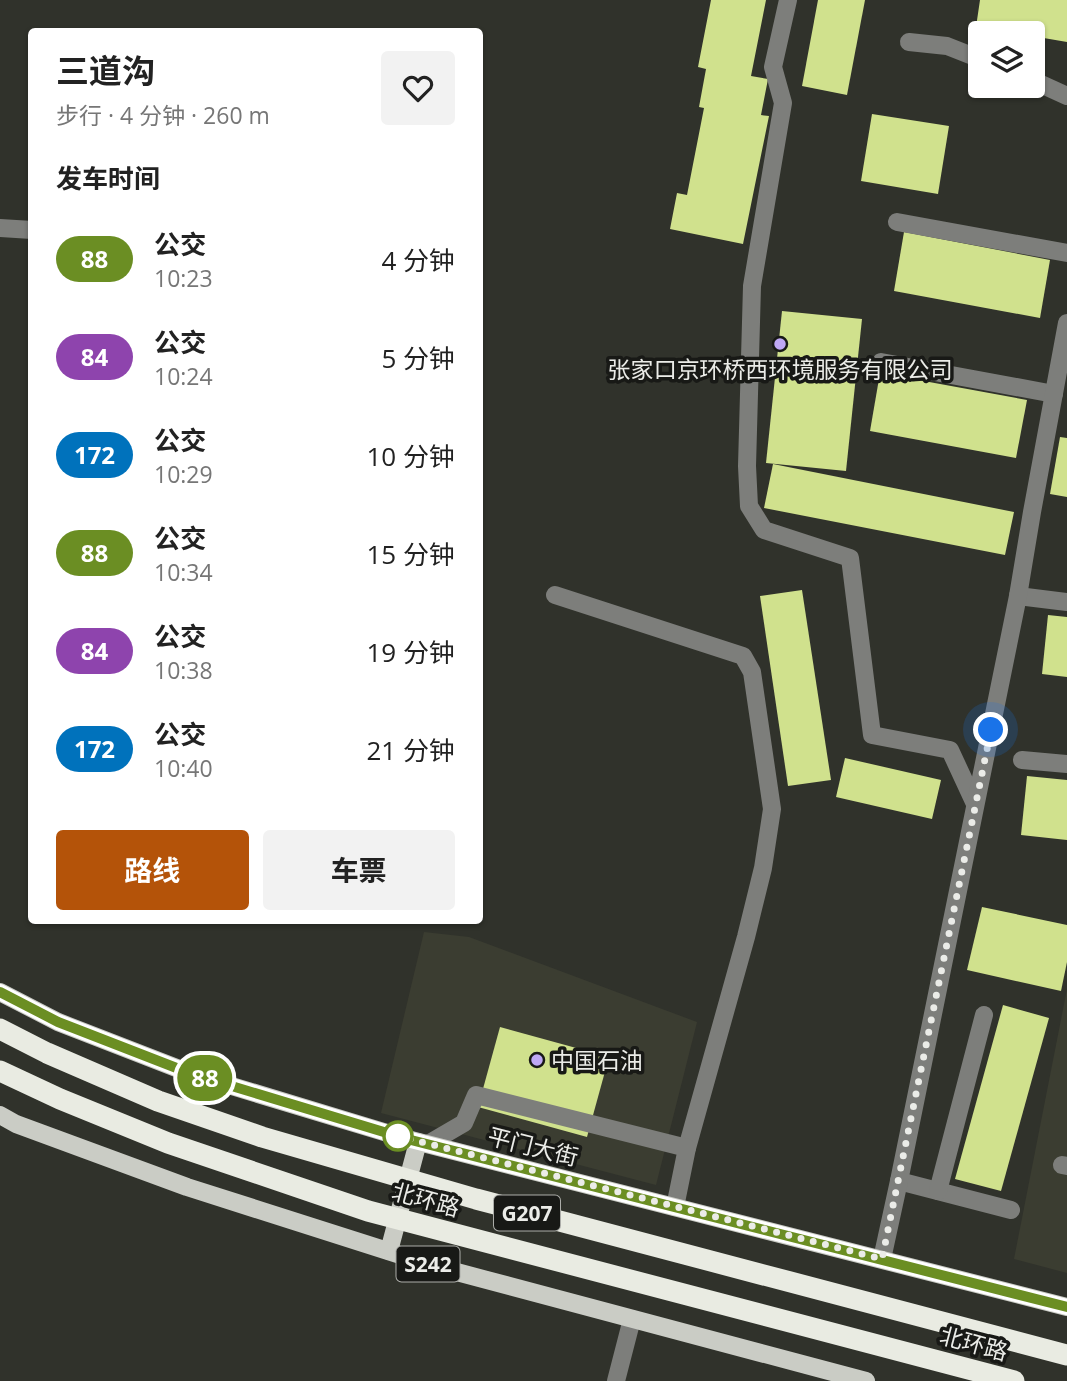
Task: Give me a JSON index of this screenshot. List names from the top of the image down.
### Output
{
  "streets": {
    "highway": ["北环路", "G207"],
    "main road": ["平门大街", "S242"]
  },
  "places": ["张家口京环桥西环境服务有限公司", "中国石油"],
  "lines": ["bus line 88"],
  "page": {
    "on_map": "88",
    "heading": [
      ["三道沟", "步行 · 4 分钟 · 260 m"],
      "发车时间"
    ],
    "list": [
      {
        "mark": "88",
        "name": "公交",
        "note": "10:23",
        "value": "4 分钟"
      },
      {
        "mark": "84",
        "name": "公交",
        "note": "10:24",
        "value": "5 分钟"
      },
      {
        "mark": "172",
        "name": "公交",
        "note": "10:29",
        "value": "10 分钟"
      },
      {
        "mark": "88",
        "name": "公交",
        "note": "10:34",
        "value": "15 分钟"
      },
      {
        "mark": "84",
        "name": "公交",
        "note": "10:38",
        "value": "19 分钟"
      },
      {
        "mark": "172",
        "name": "公交",
        "note": "10:40",
        "value": "21 分钟"
      }
    ],
    "buttons": ["路线", "车票"]
  }
}
